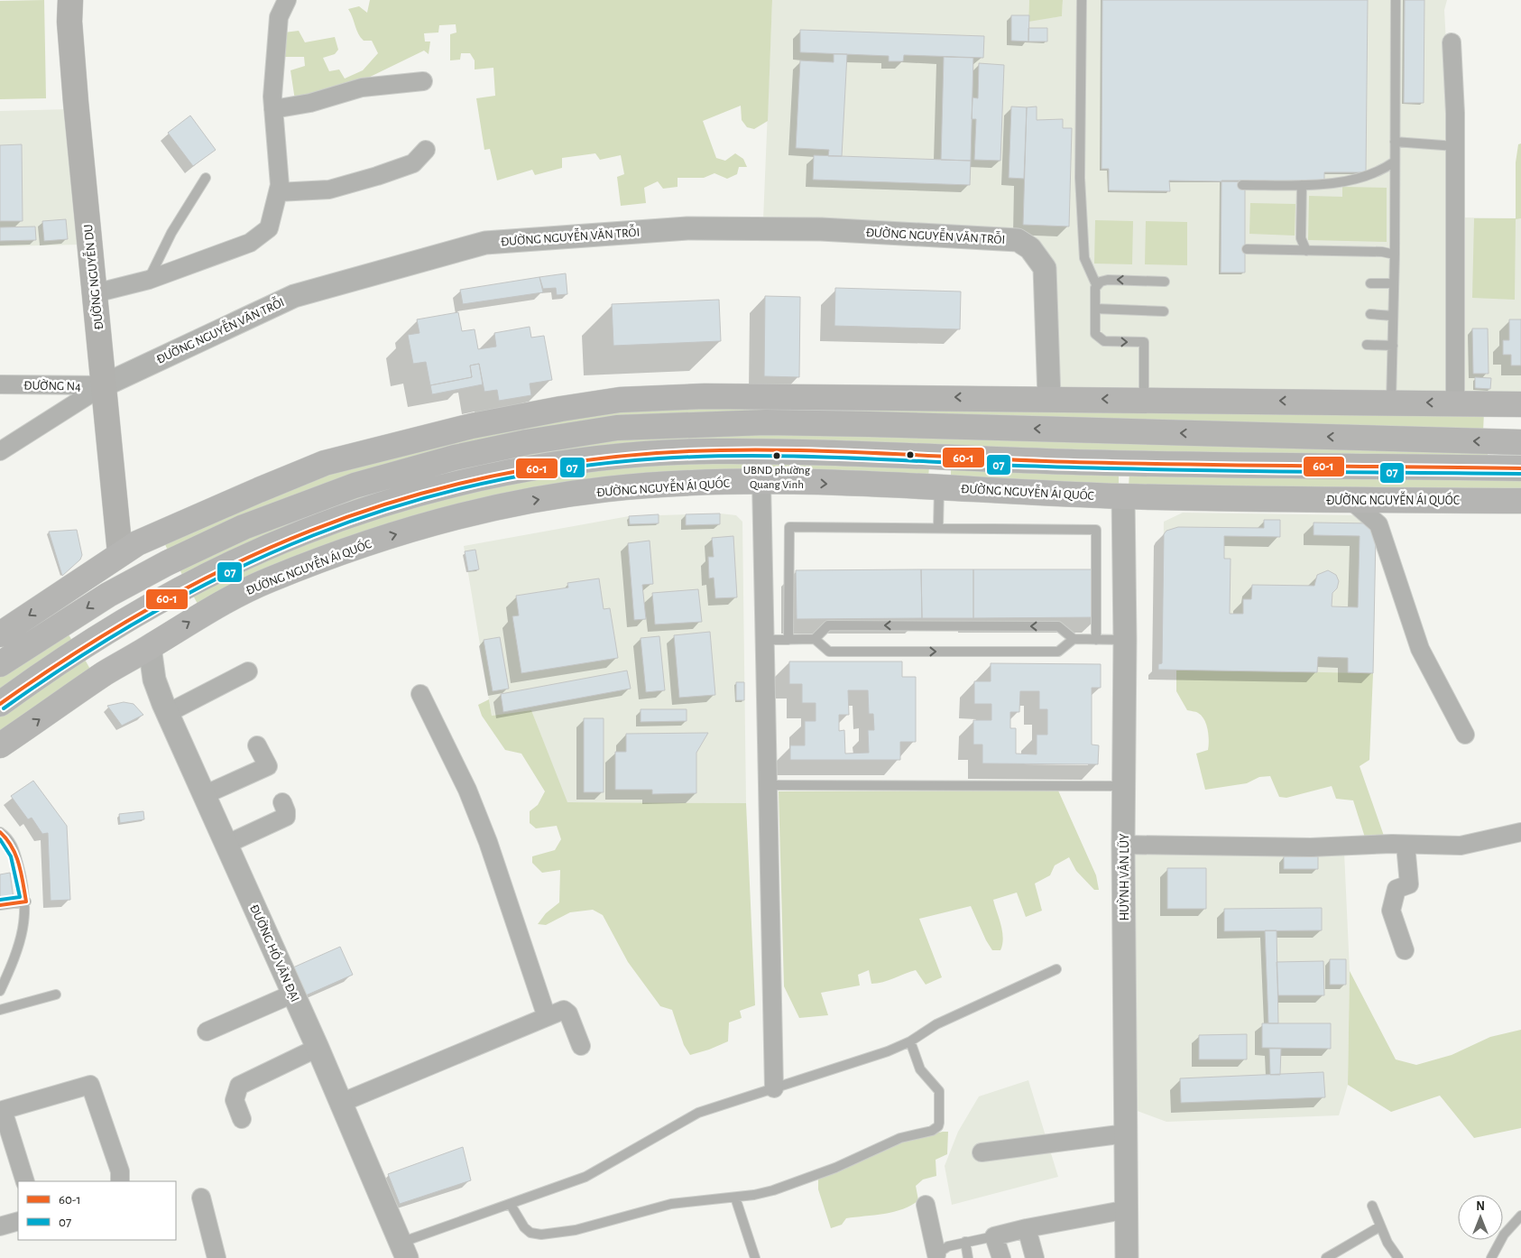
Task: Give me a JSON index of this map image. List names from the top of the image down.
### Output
{
  "streets": {
    "main road": ["ĐƯỜNG NGUYỄN DU", "ĐƯỜNG NGUYỄN ÁI QUỐC"],
    "street": [
      "ĐƯỜNG NGUYỄN VĂN TRỖI",
      "ĐƯỜNG N4",
      "HUỲNH VĂN LŨY",
      "ĐƯỜNG HỒ VĂN ĐẠI"
    ]
  },
  "crossings": [
    ["ĐƯỜNG NGUYỄN VĂN TRỖI", "ĐƯỜNG NGUYỄN DU"],
    ["ĐƯỜNG NGUYỄN VĂN TRỖI", "ĐƯỜNG N4"],
    ["ĐƯỜNG NGUYỄN DU", "ĐƯỜNG N4"],
    ["ĐƯỜNG NGUYỄN ÁI QUỐC", "HUỲNH VĂN LŨY"],
    ["ĐƯỜNG NGUYỄN ÁI QUỐC", "ĐƯỜNG HỒ VĂN ĐẠI"]
  ],
  "places": ["UBND phường Quang Vinh"],
  "lines": ["transit line 60-1", "transit line 07"],
  "legend": ["60-1", "07"],
  "north": "top"
}
